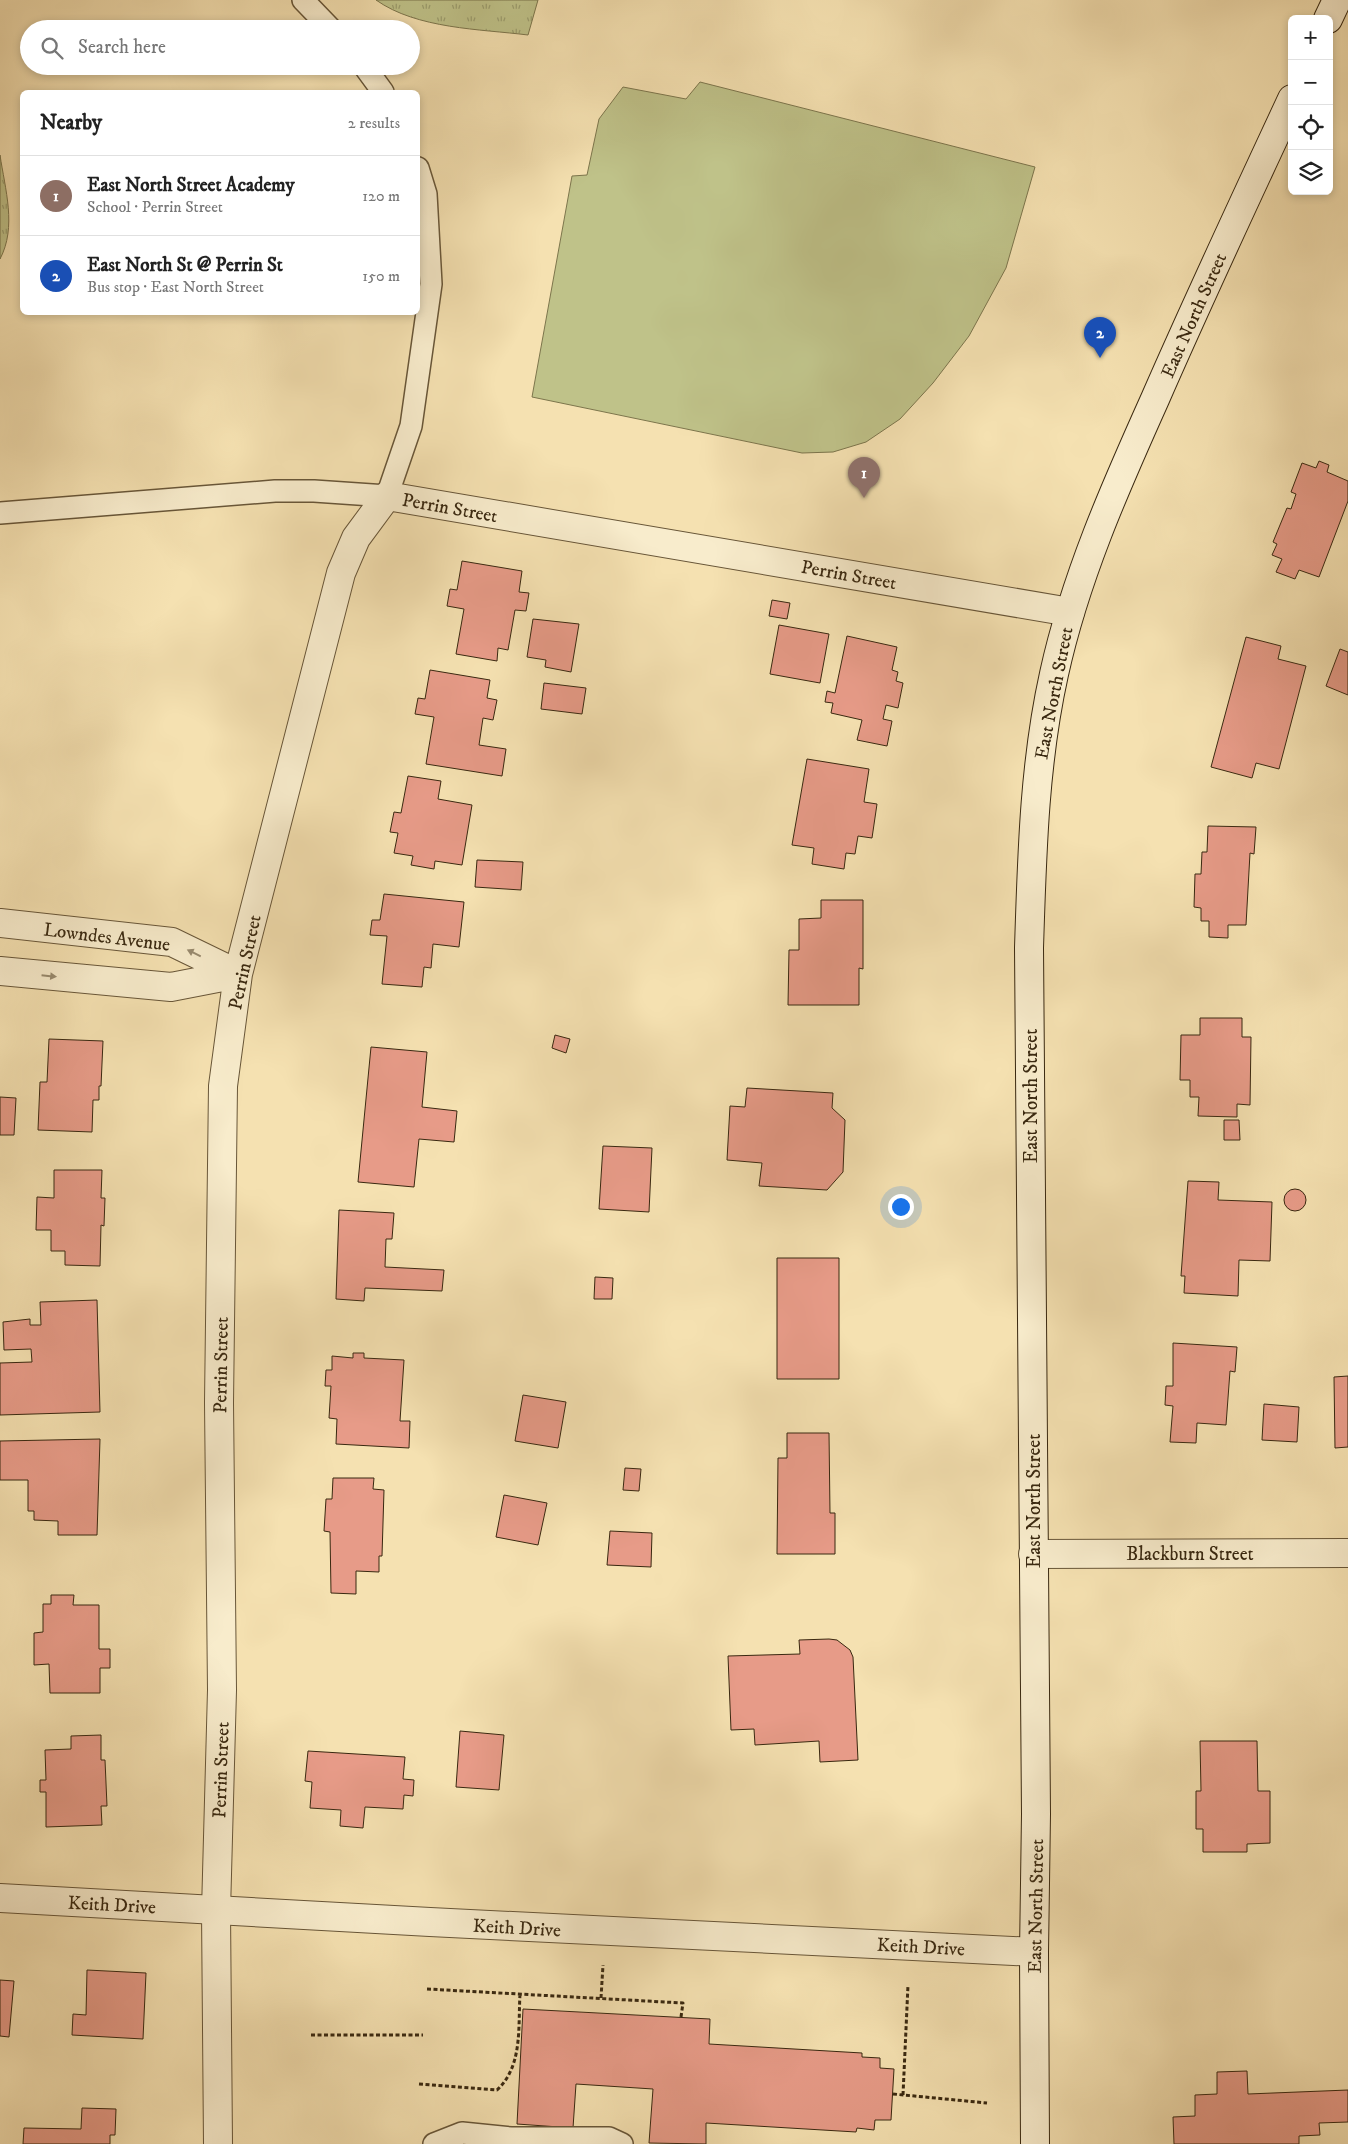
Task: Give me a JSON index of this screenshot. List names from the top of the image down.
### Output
{
  "streets": {
    "street": [
      "East North Street",
      "Perrin Street",
      "Lowndes Avenue",
      "Blackburn Street",
      "Keith Drive"
    ]
  },
  "crossings": [
    ["East North Street", "Perrin Street"],
    ["East North Street", "Blackburn Street"],
    ["East North Street", "Keith Drive"],
    ["Perrin Street", "Lowndes Avenue"],
    ["Perrin Street", "Keith Drive"]
  ],
  "page": {
    "map_buttons": ["+", "−"],
    "search": "Search here",
    "heading": ["Nearby", "2 results"],
    "list": [
      {
        "mark": "1",
        "name": "East North Street Academy",
        "note": "School · Perrin Street",
        "value": "120 m"
      },
      {
        "mark": "2",
        "name": "East North St @ Perrin St",
        "note": "Bus stop · East North Street",
        "value": "150 m"
      }
    ],
    "pins": ["2", "1"]
  }
}
